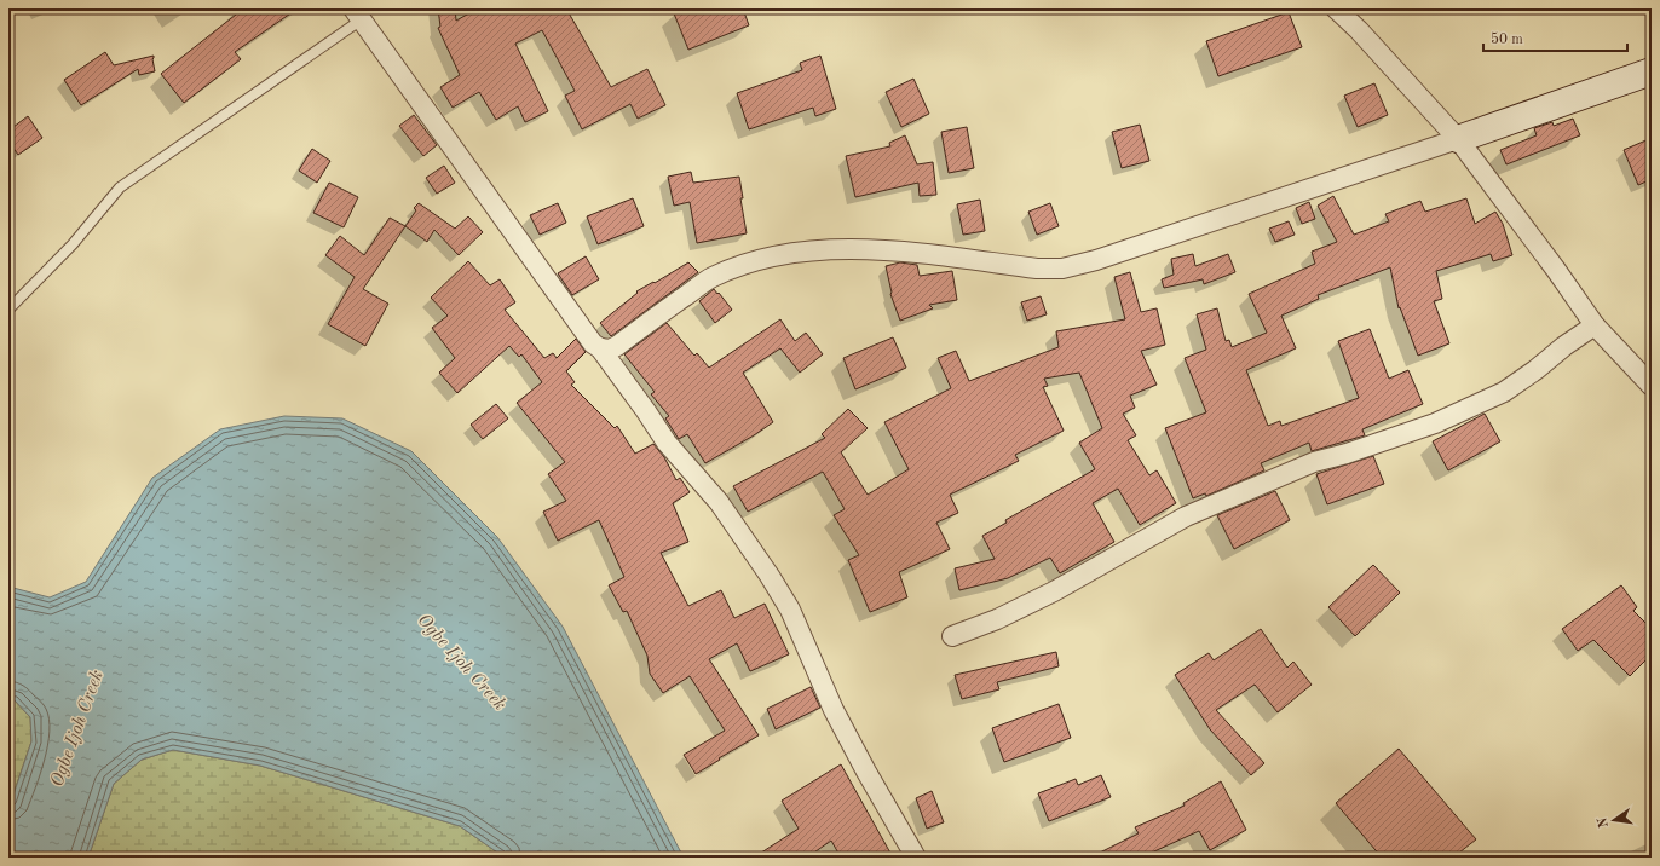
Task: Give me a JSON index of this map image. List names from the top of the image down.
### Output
{
  "water": ["Ogbe Ijoh Creek"],
  "scale_bar": "50 m",
  "north": "left"
}
